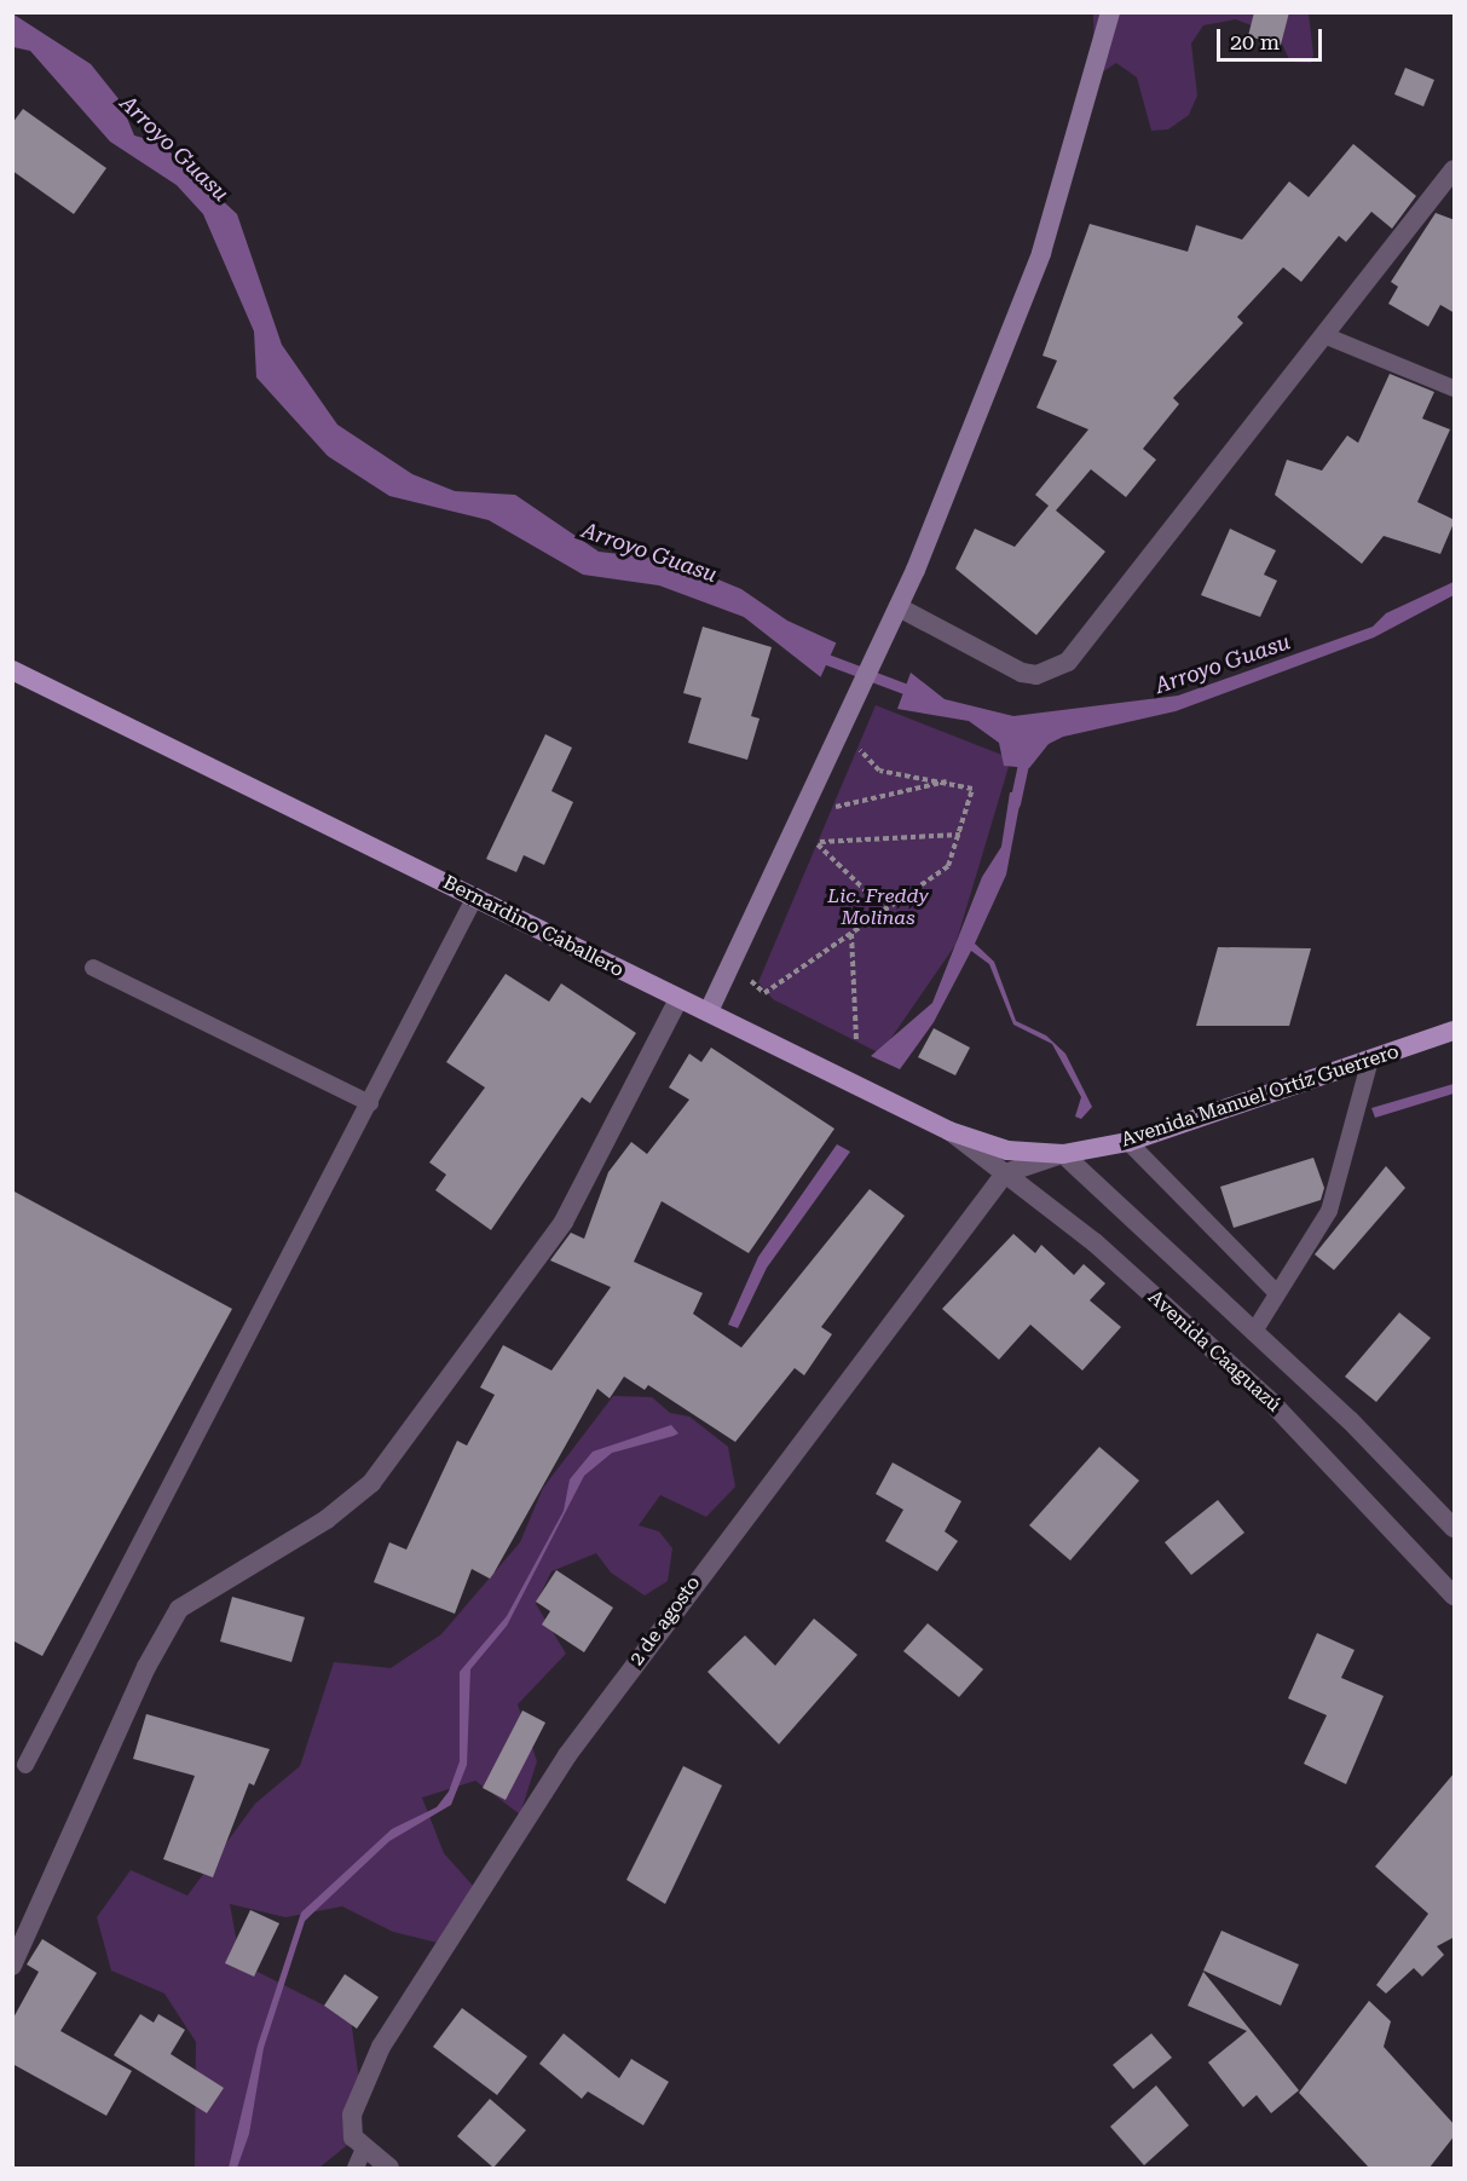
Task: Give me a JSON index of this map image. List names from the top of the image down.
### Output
{
  "streets": {
    "main road": ["Bernardino Caballero", "Avenida Manuel Ortíz Guerrero"],
    "street": ["Avenida Caaguazú", "2 de agosto"]
  },
  "crossings": [
    ["Bernardino Caballero", "Avenida Manuel Ortíz Guerrero"],
    ["Bernardino Caballero", "Avenida Caaguazú"],
    ["Avenida Manuel Ortíz Guerrero", "Avenida Caaguazú"],
    ["Avenida Caaguazú", "2 de agosto"]
  ],
  "water": ["Arroyo Guasu"],
  "parks": ["Lic. Freddy Molinas"],
  "scale_bar": "20 m"
}
